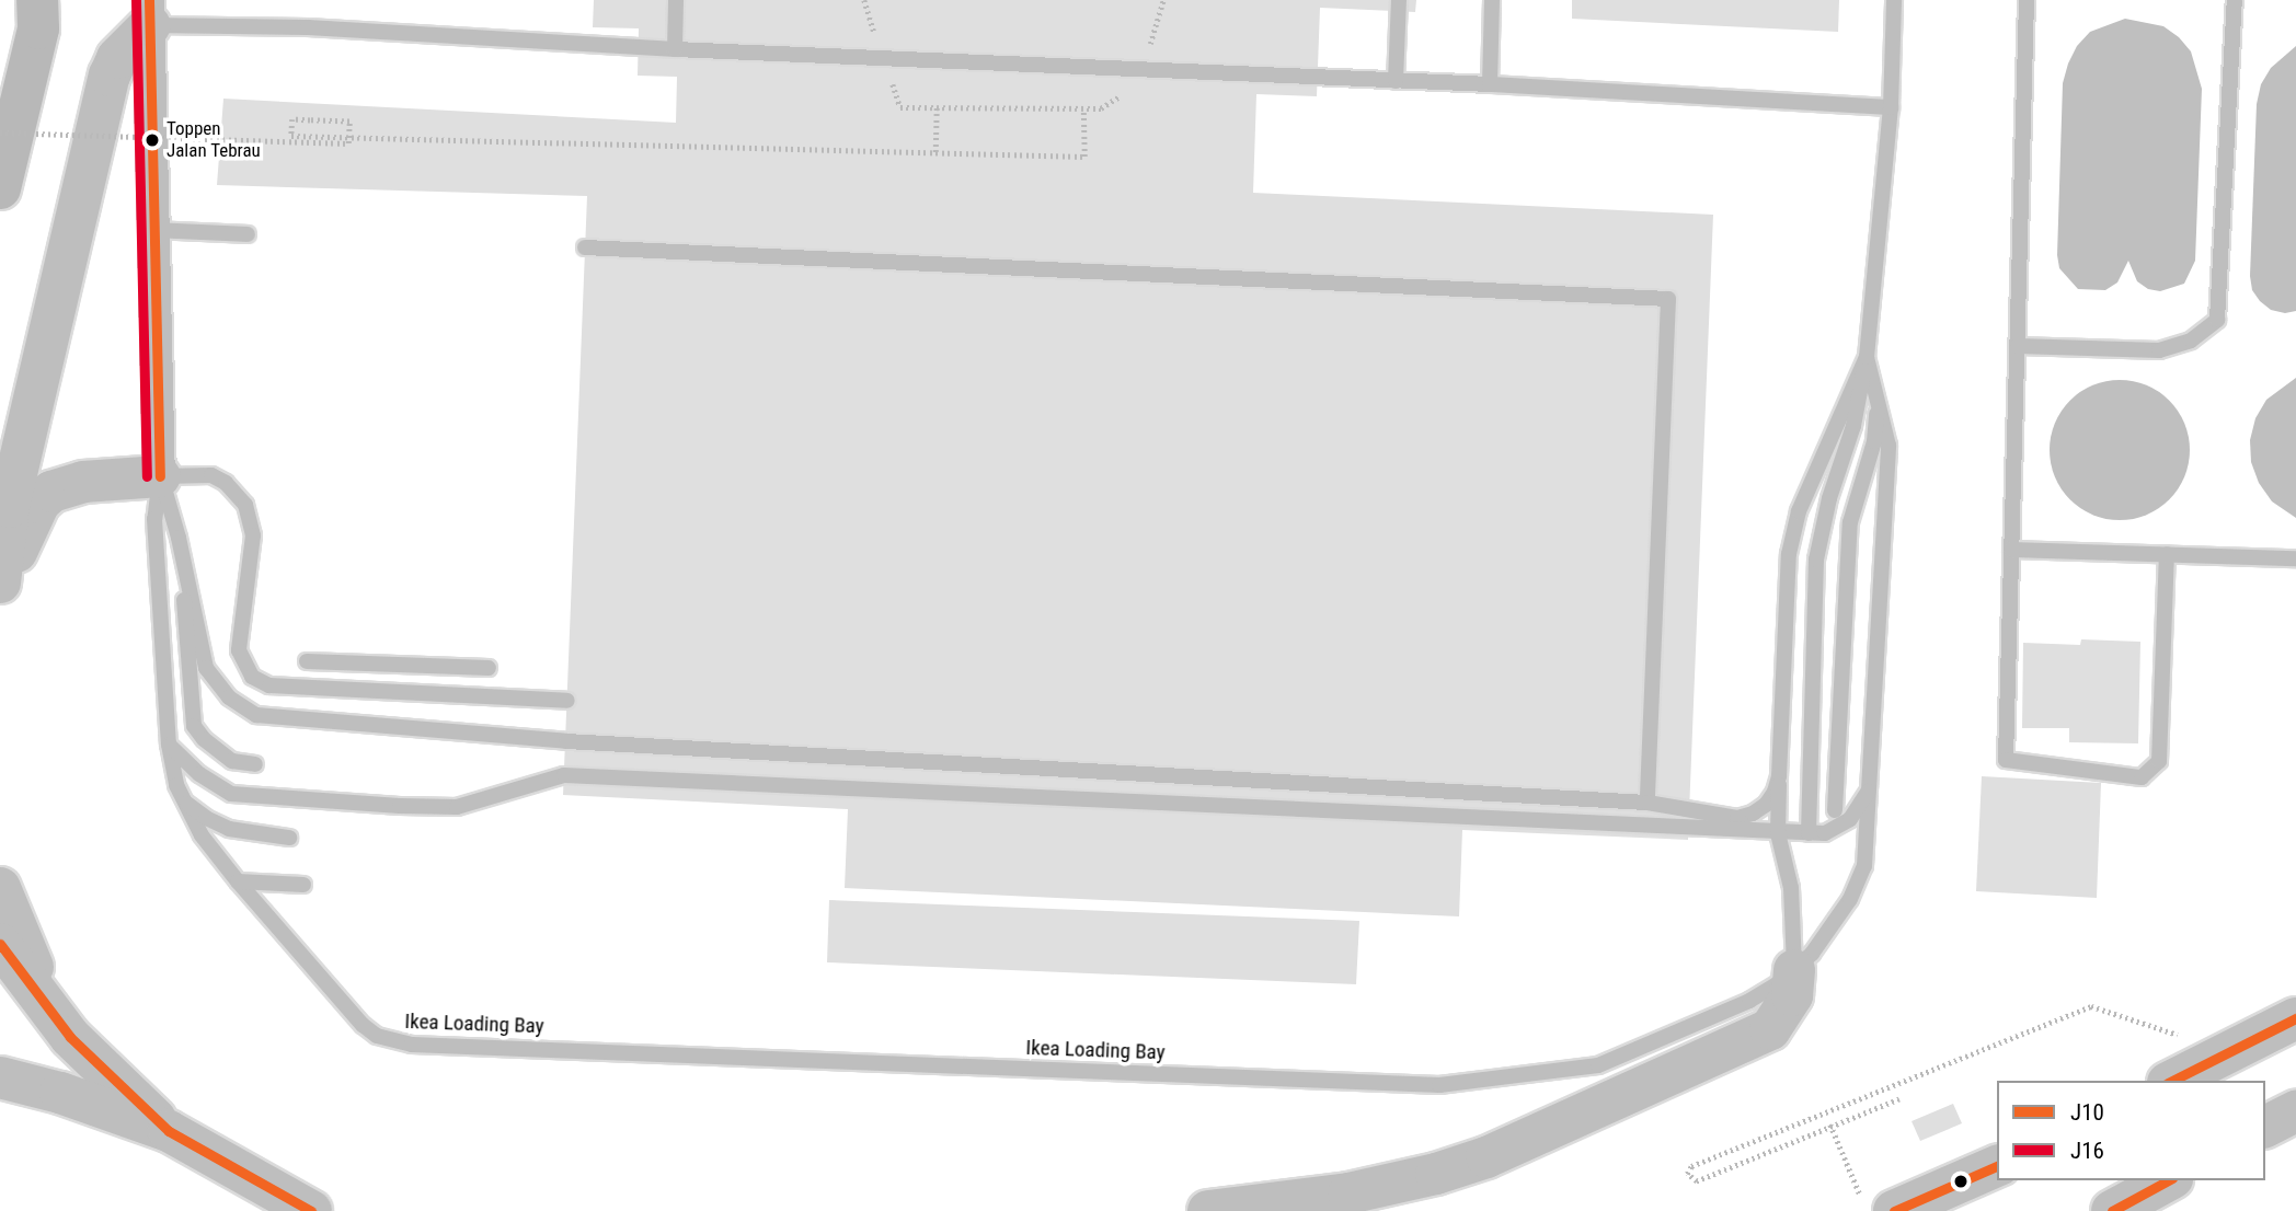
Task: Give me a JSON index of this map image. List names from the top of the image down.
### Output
{
  "streets": {
    "lane": ["Ikea Loading Bay"]
  },
  "places": ["Toppen Jalan Tebrau"],
  "lines": ["transit line J10", "transit line J16"],
  "legend": ["J10", "J16"]
}
